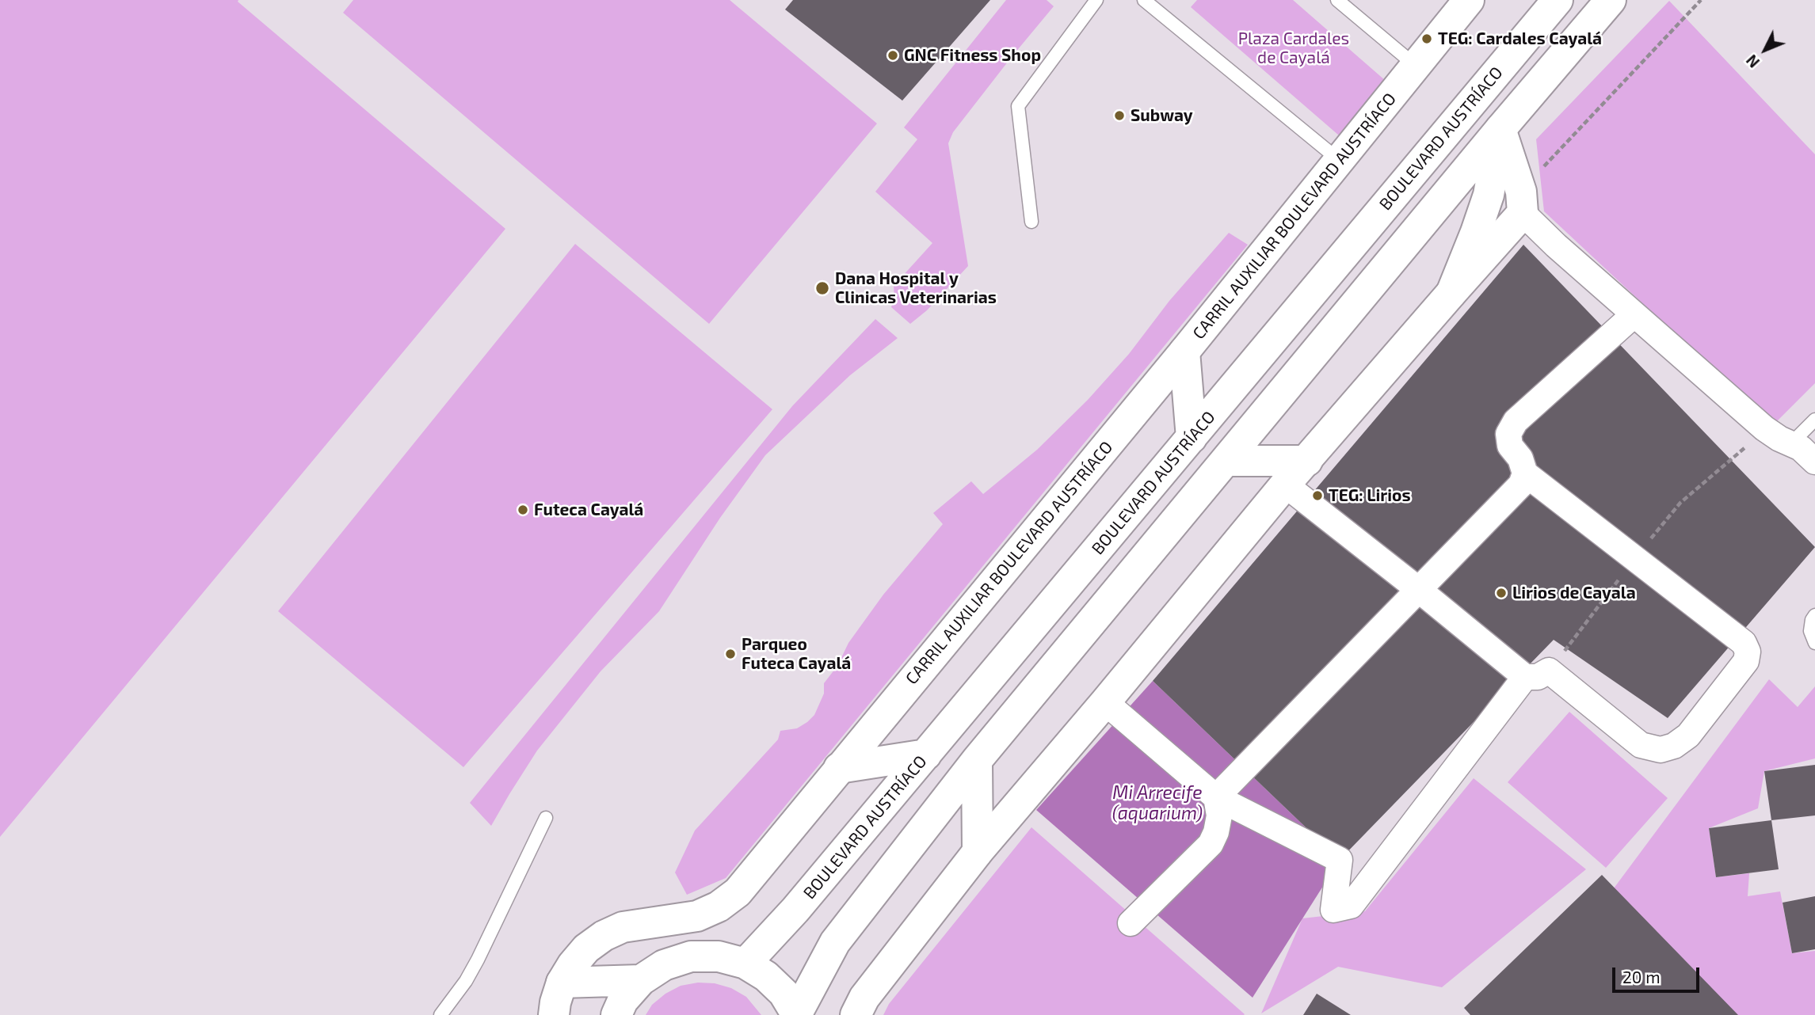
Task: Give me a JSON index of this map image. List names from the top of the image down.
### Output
{
  "streets": {
    "main road": ["BOULEVARD AUSTRÍACO", "CARRIL AUXILIAR BOULEVARD AUSTRÍACO"]
  },
  "water": ["Mi Arrecife (aquarium)"],
  "parks": ["Plaza Cardales de Cayalá"],
  "places": [
    "TEG: Cardales Cayalá",
    "GNC Fitness Shop",
    "Subway",
    "Dana Hospital y Clinicas Veterinarias",
    "TEG: Lirios",
    "Futeca Cayalá",
    "Lirios de Cayala",
    "Parqueo Futeca Cayalá"
  ],
  "scale_bar": "20 m",
  "north": "bottom left"
}
